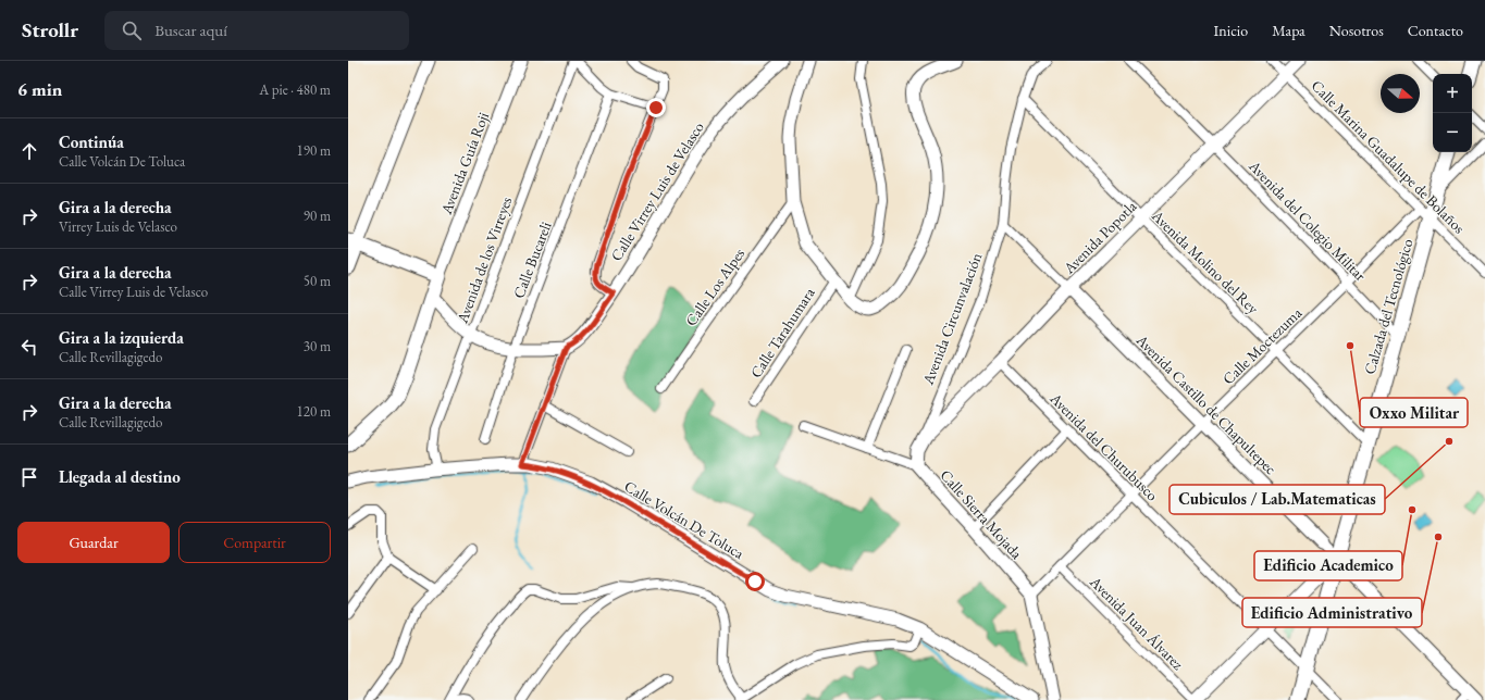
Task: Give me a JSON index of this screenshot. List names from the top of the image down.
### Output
{
  "streets": {
    "main road": ["Calzada del Tecnológico"],
    "street": [
      "Calle Marina Guadalupe de Bolaños",
      "Avenida Guía Roji",
      "Calle Virrey Luis de Velasco",
      "Avenida del Colegio Militar",
      "Avenida Popotla",
      "Avenida de los Virreyes",
      "Calle Bucareli",
      "Avenida Molino del Rey",
      "Calle Los Alpes",
      "Avenida Circunvalación",
      "Calle Tarahumara",
      "Calle Moctezuma",
      "Avenida Castillo de Chapultepec",
      "Avenida del Churubusco",
      "Calle Sierra Mojada",
      "Calle Volcán De Toluca",
      "Avenida Juan Álvarez"
    ]
  },
  "crossings": [
    ["Calle Marina Guadalupe de Bolaños", "Avenida Popotla"],
    ["Calle Marina Guadalupe de Bolaños", "Calzada del Tecnológico"],
    ["Calle Marina Guadalupe de Bolaños", "Calle Moctezuma"],
    ["Avenida del Colegio Militar", "Avenida Popotla"],
    ["Avenida del Colegio Militar", "Calzada del Tecnológico"],
    ["Avenida del Colegio Militar", "Calle Moctezuma"],
    ["Avenida Popotla", "Avenida Molino del Rey"],
    ["Avenida Popotla", "Avenida Circunvalación"],
    ["Avenida Popotla", "Avenida Castillo de Chapultepec"],
    ["Avenida Popotla", "Avenida del Churubusco"],
    ["Avenida de los Virreyes", "Calle Volcán De Toluca"],
    ["Avenida Molino del Rey", "Calzada del Tecnológico"],
    ["Avenida Molino del Rey", "Avenida Circunvalación"],
    ["Avenida Molino del Rey", "Calle Moctezuma"],
    ["Calzada del Tecnológico", "Avenida Castillo de Chapultepec"],
    ["Calzada del Tecnológico", "Avenida del Churubusco"],
    ["Avenida Circunvalación", "Avenida Castillo de Chapultepec"],
    ["Avenida Circunvalación", "Calle Sierra Mojada"],
    ["Calle Moctezuma", "Avenida Castillo de Chapultepec"],
    ["Calle Moctezuma", "Avenida del Churubusco"],
    ["Calle Moctezuma", "Calle Sierra Mojada"],
    ["Calle Moctezuma", "Avenida Juan Álvarez"]
  ],
  "places": [
    "Oxxo Militar",
    "Cubiculos / Lab.Matematicas",
    "Edificio Academico",
    "Edificio Administrativo"
  ],
  "north": "right",
  "page": {
    "header": "Strollr",
    "search": "Buscar aquí",
    "nav": [
      "Inicio",
      "Mapa",
      "Nosotros",
      "Contacto"
    ],
    "heading": ["6 min", "A pie · 480 m"],
    "map_buttons": ["+", "−"],
    "list": [
      ["Continúa", "Calle Volcán De Toluca", "190 m"],
      ["Gira a la derecha", "Virrey Luis de Velasco", "90 m"],
      ["Gira a la derecha", "Calle Virrey Luis de Velasco", "50 m"],
      ["Gira a la izquierda", "Calle Revillagigedo", "30 m"],
      ["Gira a la derecha", "Calle Revillagigedo", "120 m"],
      "Llegada al destino"
    ],
    "buttons": ["Guardar", "Compartir"]
  }
}
